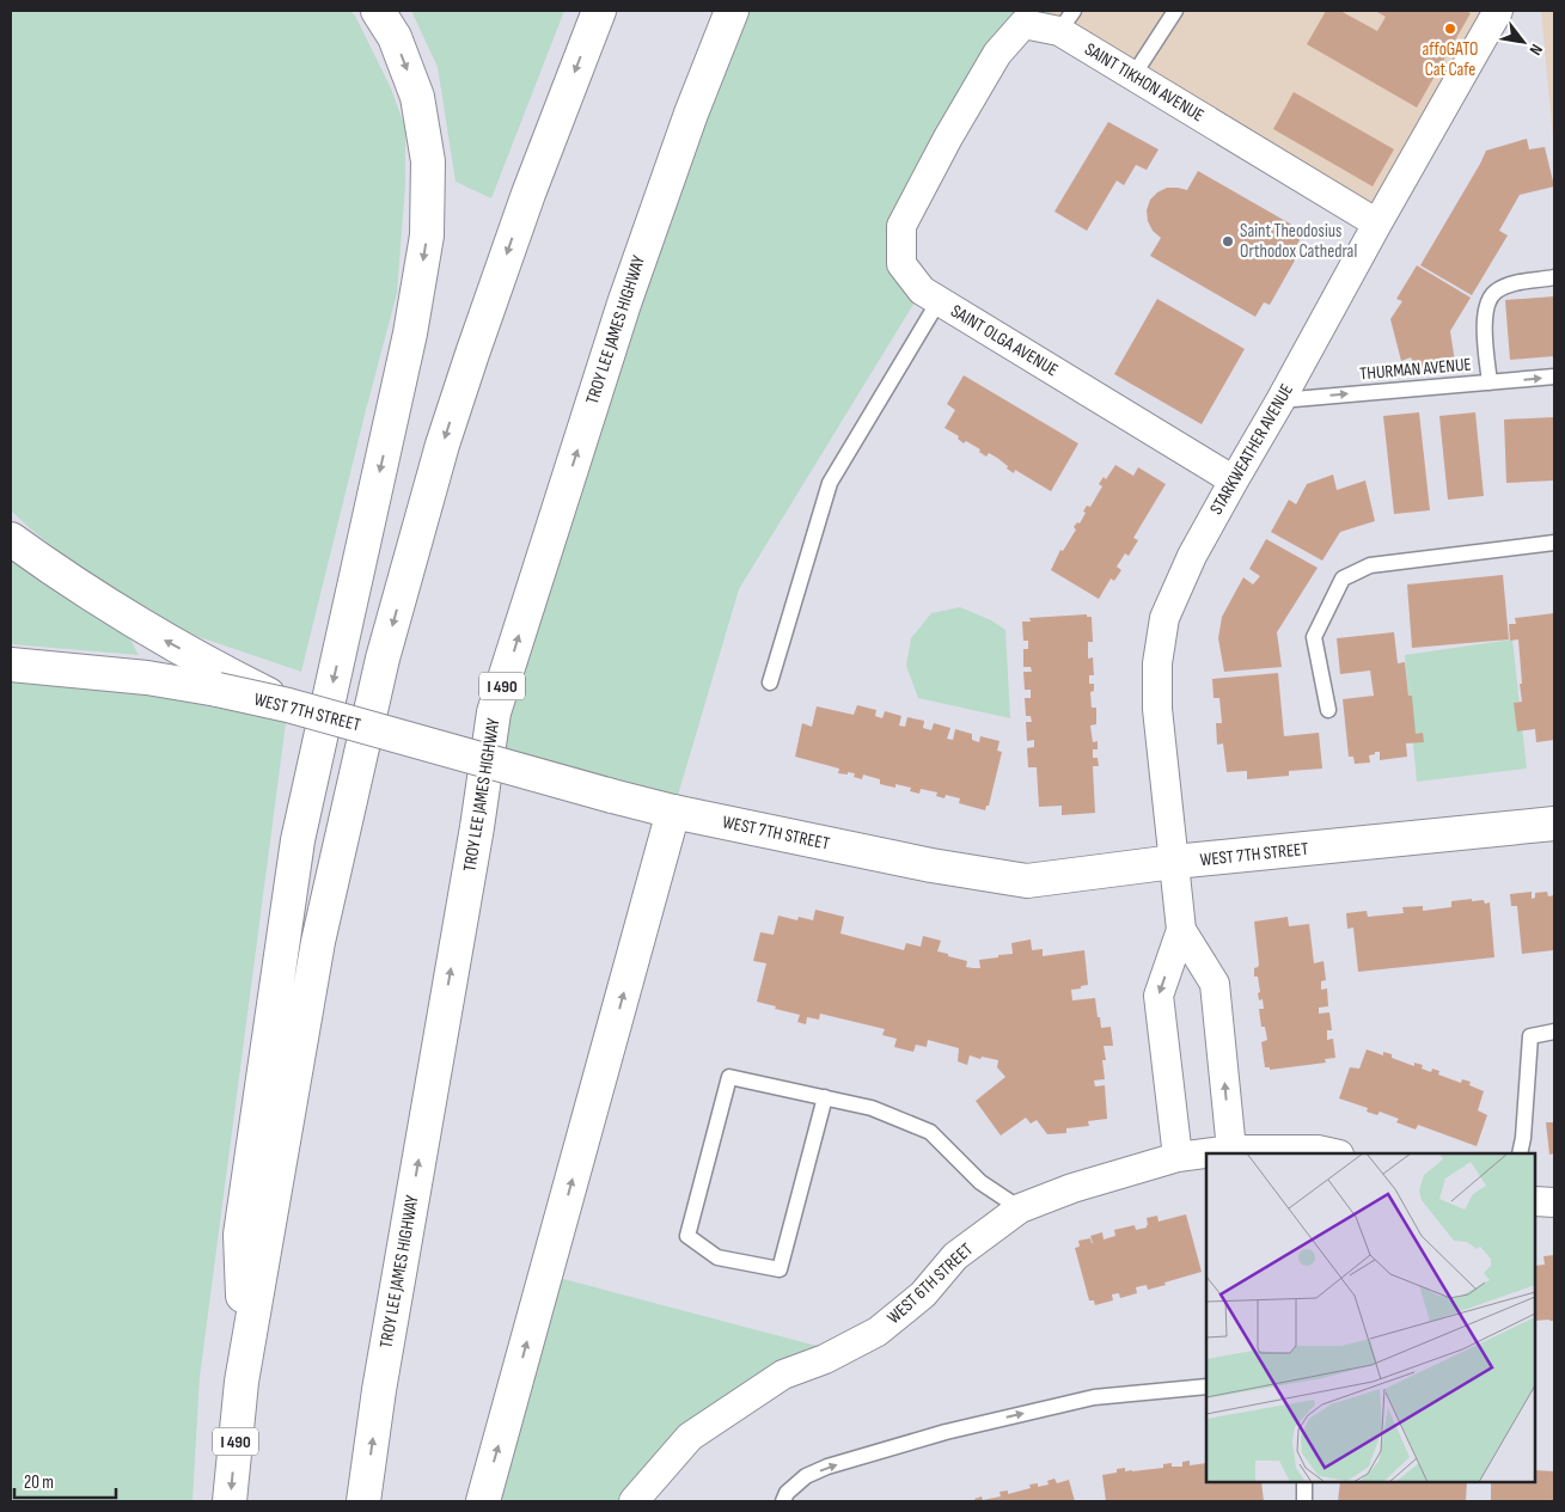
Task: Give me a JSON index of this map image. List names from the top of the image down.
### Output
{
  "streets": {
    "main road": ["TROY LEE JAMES HIGHWAY", "I 490", "WEST 7TH STREET"],
    "street": [
      "SAINT TIKHON AVENUE",
      "SAINT OLGA AVENUE",
      "STARKWEATHER AVENUE",
      "WEST 6TH STREET"
    ],
    "lane": ["THURMAN AVENUE"]
  },
  "crossings": [
    ["SAINT TIKHON AVENUE", "SAINT OLGA AVENUE"],
    ["SAINT TIKHON AVENUE", "STARKWEATHER AVENUE"],
    ["SAINT OLGA AVENUE", "STARKWEATHER AVENUE"],
    ["THURMAN AVENUE", "STARKWEATHER AVENUE"],
    ["STARKWEATHER AVENUE", "WEST 7TH STREET"],
    ["STARKWEATHER AVENUE", "WEST 6TH STREET"]
  ],
  "one_way": ["THURMAN AVENUE"],
  "places": ["affoGATO Cat Cafe", "Saint Theodosius Orthodox Cathedral"],
  "scale_bar": "20 m",
  "north": "bottom right"
}
